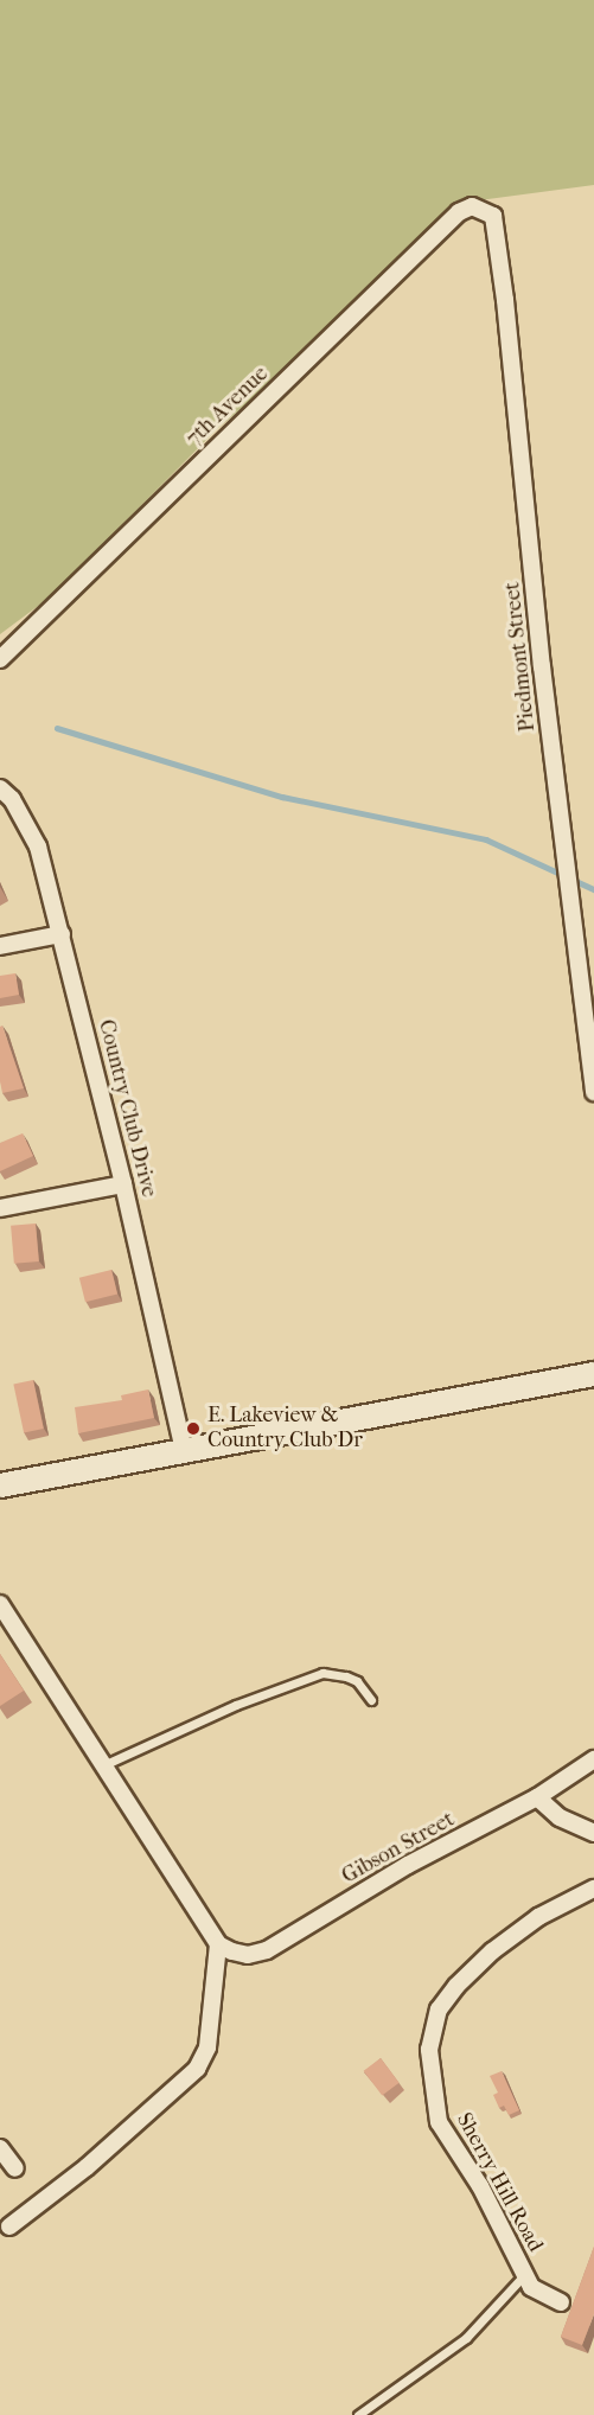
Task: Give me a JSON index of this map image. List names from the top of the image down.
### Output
{
  "streets": {
    "street": [
      "7th Avenue",
      "Piedmont Street",
      "Country Club Drive",
      "Gibson Street",
      "Sherry Hill Road"
    ]
  },
  "crossings": [
    ["7th Avenue", "Piedmont Street"]
  ],
  "places": ["E. Lakeview & Country Club Dr"]
}
